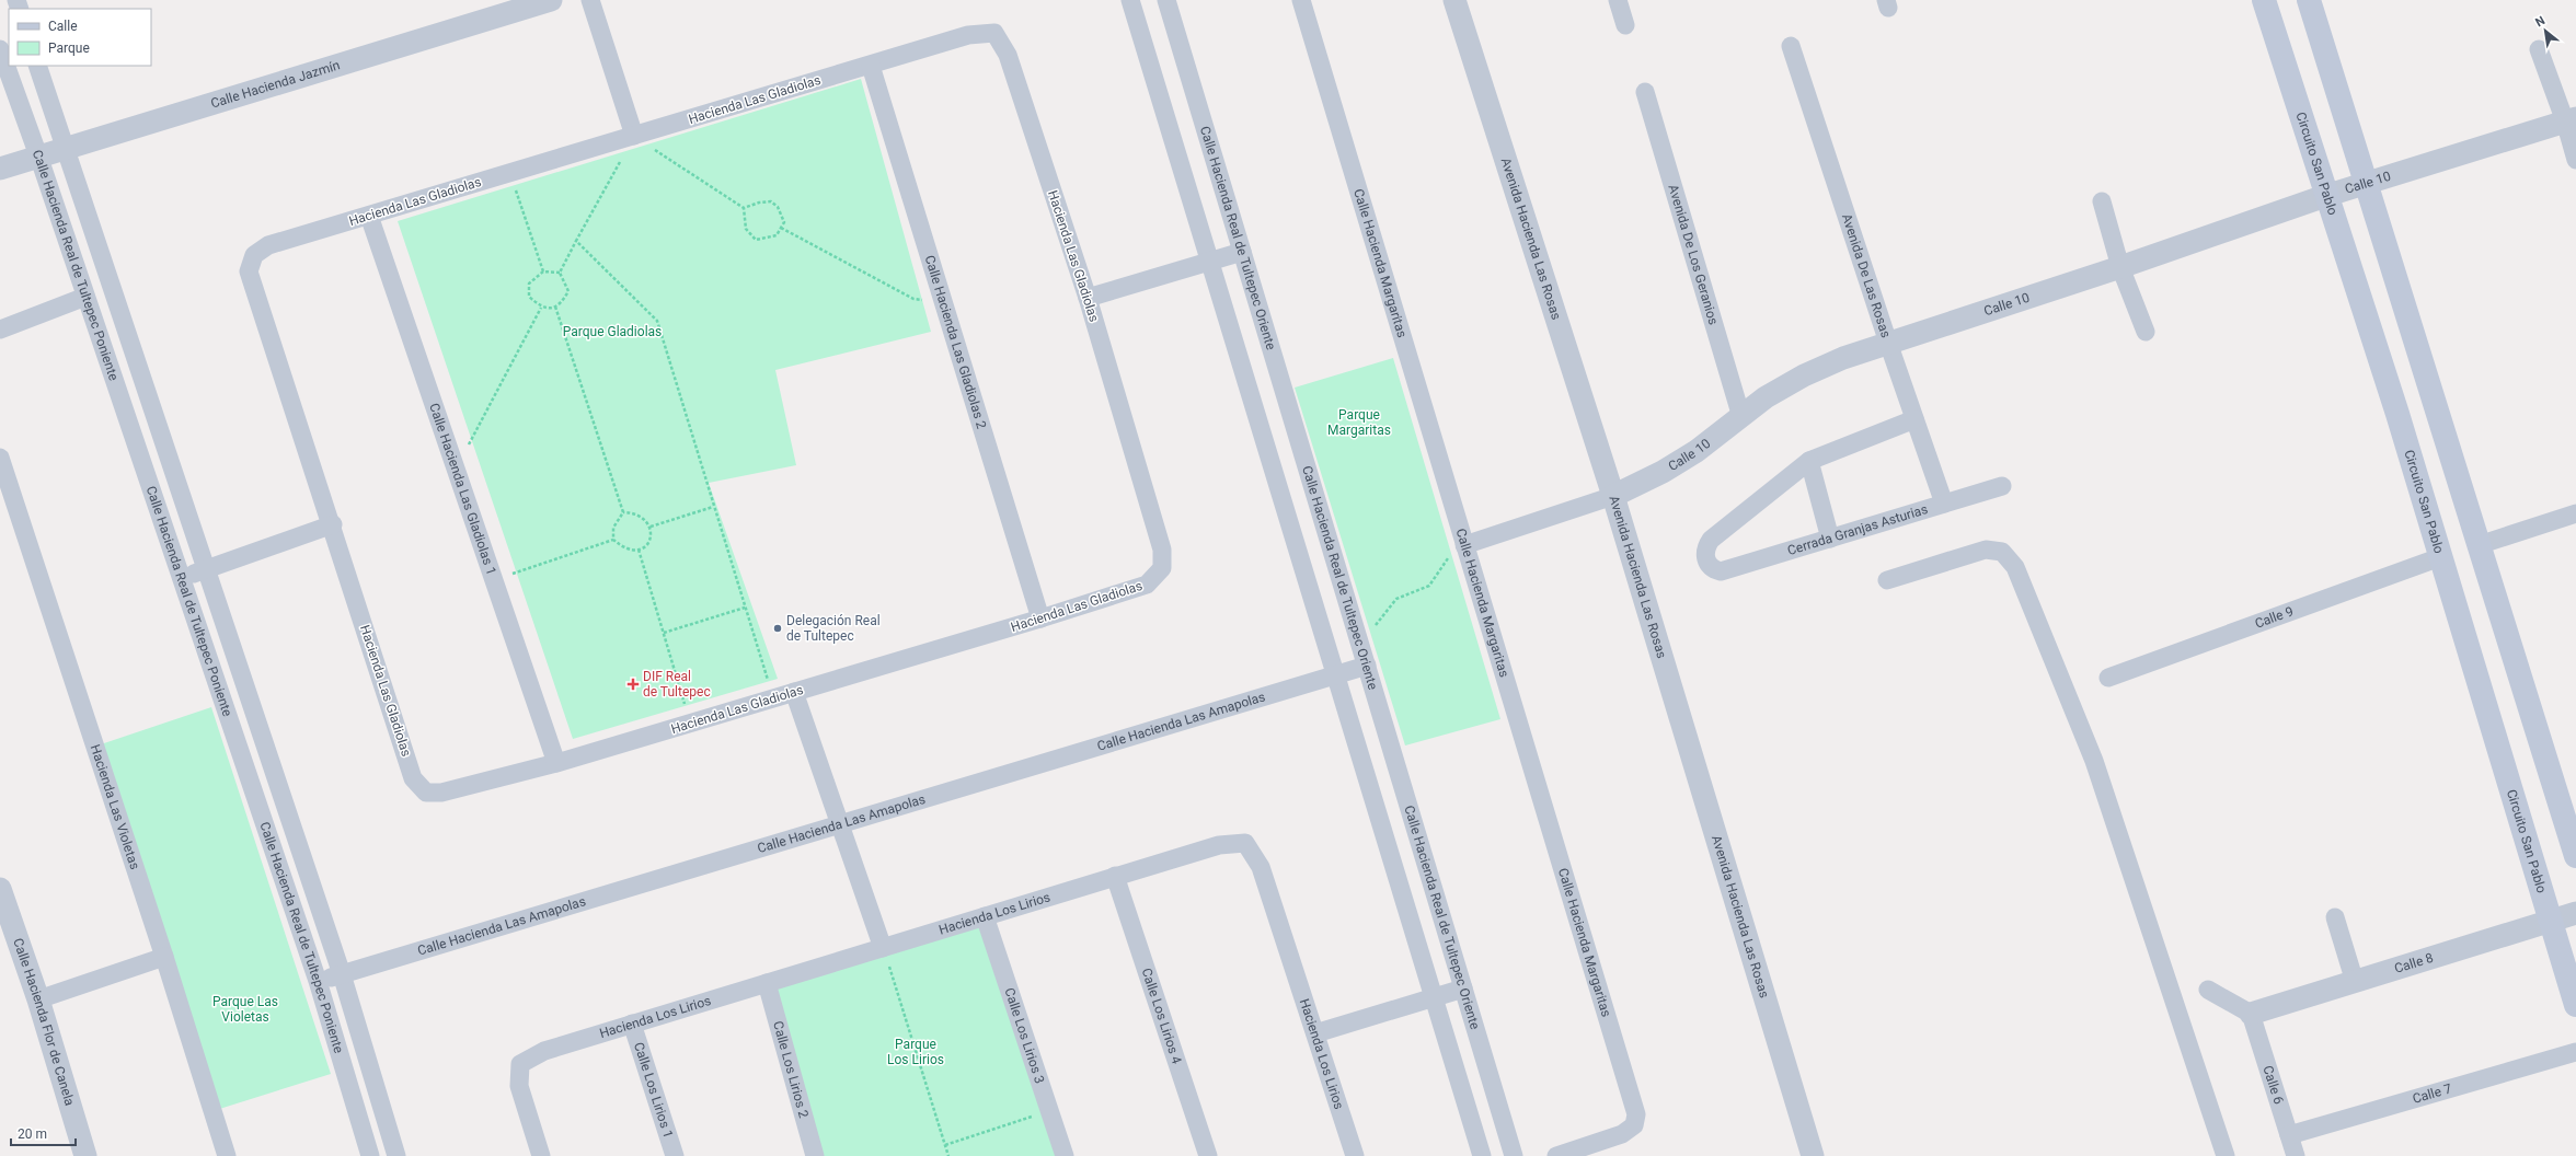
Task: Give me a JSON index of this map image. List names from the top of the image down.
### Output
{
  "streets": {
    "main road": ["Circuito San Pablo"],
    "street": [
      "Calle Hacienda Jazmín",
      "Hacienda Las Gladiolas",
      "Calle 10",
      "Calle Hacienda Real de Tultepec Oriente",
      "Avenida Hacienda Las Rosas",
      "Avenida De Los Geranios",
      "Calle Hacienda Margaritas",
      "Calle Hacienda Real de Tultepec Poniente",
      "Avenida De Las Rosas",
      "Calle Hacienda Las Gladiolas 2",
      "Calle Hacienda Las Gladiolas 1",
      "Cerrada Granjas Asturias",
      "Calle 9",
      "Calle Hacienda Las Amapolas",
      "Hacienda Las Violetas",
      "Hacienda Los Lirios",
      "Calle 8",
      "Calle Los Lirios 4",
      "Calle Hacienda Flor de Canela",
      "Calle Los Lirios 3",
      "Calle Los Lirios 2",
      "Calle 6",
      "Calle Los Lirios 1",
      "Calle 7"
    ]
  },
  "crossings": [
    ["Calle Hacienda Jazmín", "Calle Hacienda Real de Tultepec Poniente"],
    ["Hacienda Las Gladiolas", "Calle Hacienda Las Gladiolas 2"],
    ["Hacienda Las Gladiolas", "Calle Hacienda Las Gladiolas 1"],
    ["Circuito San Pablo", "Calle 10"],
    ["Circuito San Pablo", "Calle 9"],
    ["Circuito San Pablo", "Calle 8"],
    ["Calle 10", "Avenida Hacienda Las Rosas"],
    ["Calle 10", "Avenida De Los Geranios"],
    ["Calle 10", "Calle Hacienda Margaritas"],
    ["Calle 10", "Avenida De Las Rosas"],
    ["Calle Hacienda Real de Tultepec Oriente", "Calle Hacienda Las Amapolas"],
    ["Calle Hacienda Real de Tultepec Poniente", "Calle Hacienda Las Amapolas"],
    ["Avenida De Las Rosas", "Cerrada Granjas Asturias"],
    ["Hacienda Los Lirios", "Calle Los Lirios 4"],
    ["Hacienda Los Lirios", "Calle Los Lirios 3"],
    ["Hacienda Los Lirios", "Calle Los Lirios 2"],
    ["Hacienda Los Lirios", "Calle Los Lirios 1"],
    ["Calle 8", "Calle 6"],
    ["Calle 6", "Calle 7"]
  ],
  "parks": [
    "Parque Gladiolas",
    "Parque Margaritas",
    "Parque Las Violetas",
    "Parque Los Lirios"
  ],
  "places": {
    "other": ["Delegación Real de Tultepec"],
    "health": ["DIF Real de Tultepec"]
  },
  "legend": ["Calle", "Parque"],
  "scale_bar": "20 m",
  "north": "top left"
}
